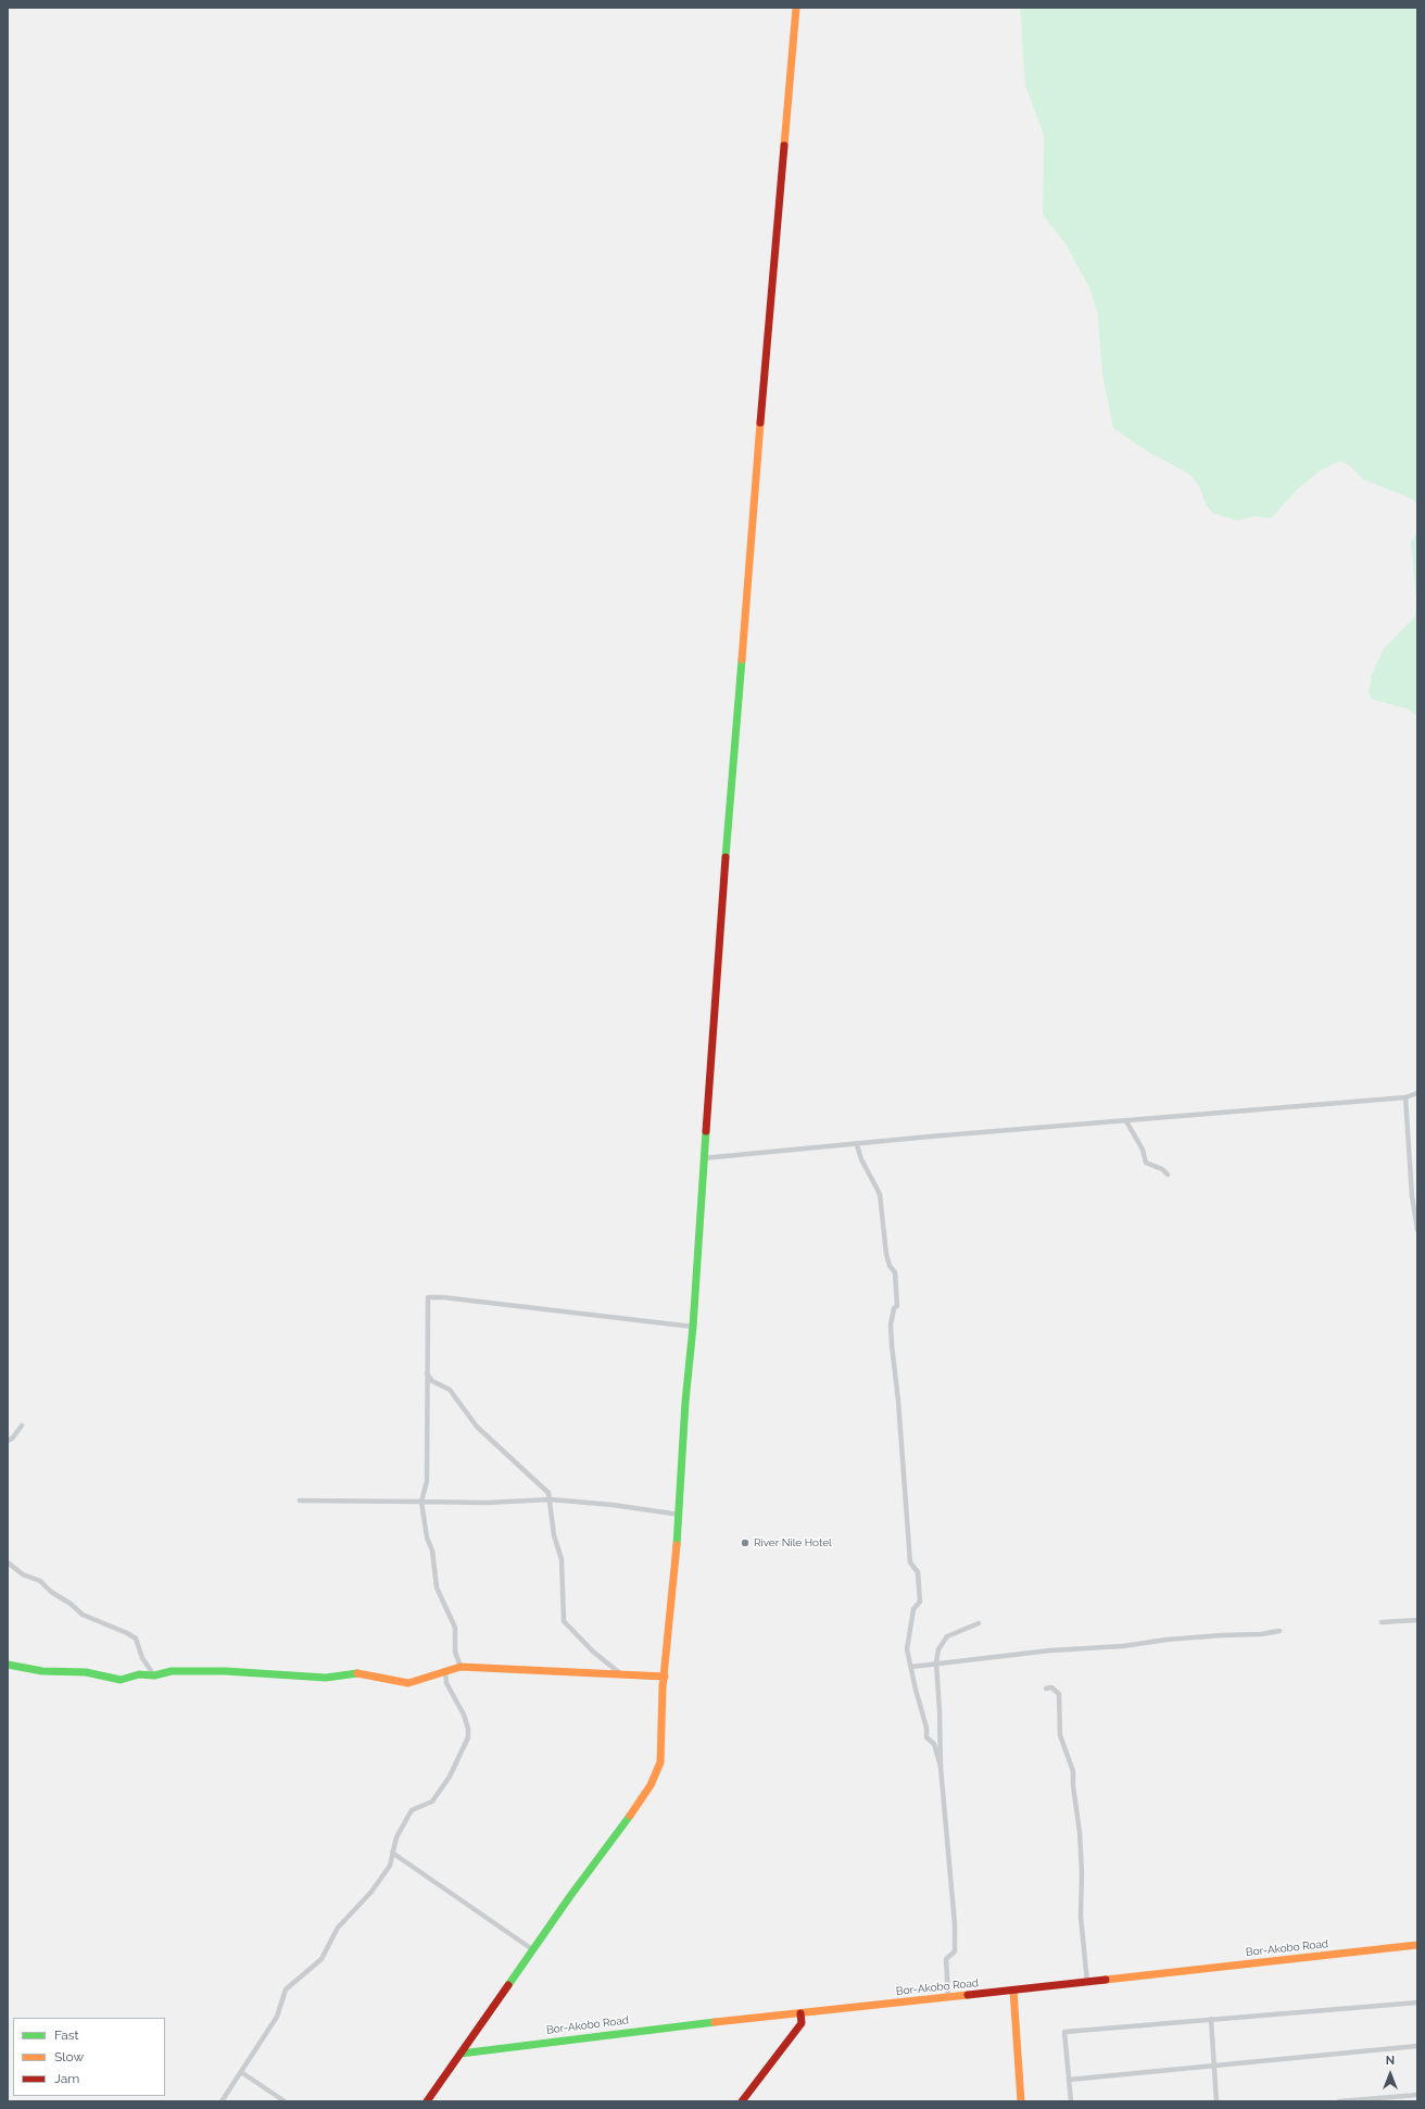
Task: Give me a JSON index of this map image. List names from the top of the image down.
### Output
{
  "streets": {
    "street": ["Bor-Akobo Road"]
  },
  "places": ["River Nile Hotel"],
  "legend": ["Fast", "Slow", "Jam"],
  "north": "top"
}
